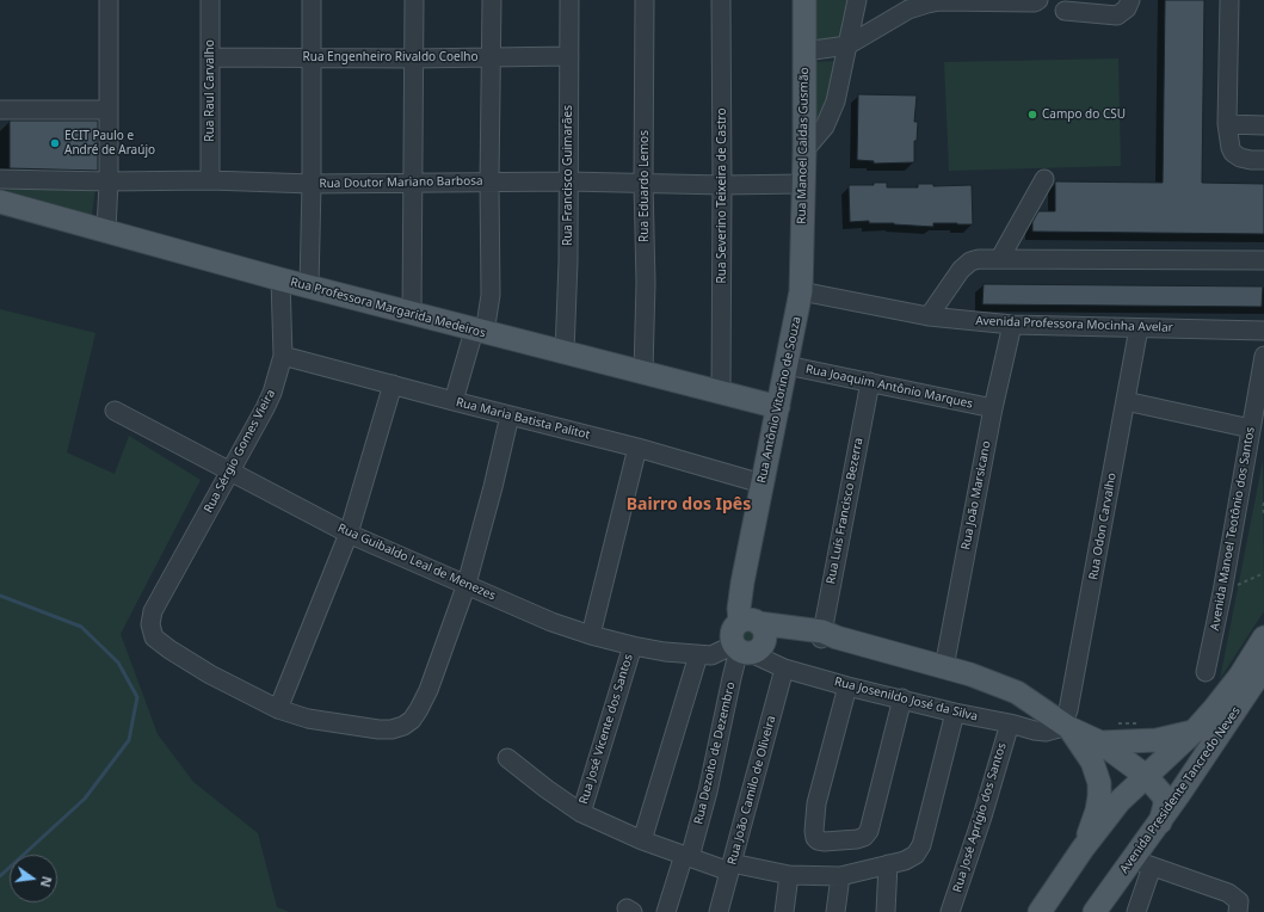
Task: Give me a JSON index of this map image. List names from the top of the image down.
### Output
{
  "streets": {
    "main road": [
      "Rua Manoel Caldas Gusmão",
      "Rua Professora Margarida Medeiros",
      "Rua Antônio Vitorino de Souza",
      "Avenida Presidente Tancredo Neves"
    ],
    "street": [
      "Rua Engenheiro Rivaldo Coelho",
      "Rua Raul Carvalho",
      "Rua Francisco Guimarães",
      "Rua Doutor Mariano Barbosa",
      "Rua Eduardo Lemos",
      "Rua Severino Teixeira de Castro",
      "Avenida Professora Mocinha Avelar",
      "Rua Joaquim Antônio Marques",
      "Rua Maria Batista Palitot",
      "Rua Sérgio Gomes Vieira",
      "Rua João Marsicano",
      "Rua Luís Francisco Bezerra",
      "Rua Odon Carvalho",
      "Avenida Manoel Teotônio dos Santos",
      "Rua Guibaldo Leal de Menezes",
      "Rua Josenildo José da Silva",
      "Rua José Vicente dos Santos",
      "Rua Dezoito de Dezembro",
      "Rua João Camilo de Oliveira",
      "Rua José Aprígio dos Santos"
    ]
  },
  "crossings": [
    ["Rua Engenheiro Rivaldo Coelho", "Rua Raul Carvalho"],
    ["Rua Engenheiro Rivaldo Coelho", "Rua Francisco Guimarães"],
    ["Rua Raul Carvalho", "Rua Doutor Mariano Barbosa"],
    ["Rua Manoel Caldas Gusmão", "Rua Doutor Mariano Barbosa"],
    ["Rua Manoel Caldas Gusmão", "Avenida Professora Mocinha Avelar"],
    ["Rua Manoel Caldas Gusmão", "Rua Antônio Vitorino de Souza"],
    ["Rua Francisco Guimarães", "Rua Doutor Mariano Barbosa"],
    ["Rua Francisco Guimarães", "Rua Professora Margarida Medeiros"],
    ["Rua Doutor Mariano Barbosa", "Rua Eduardo Lemos"],
    ["Rua Doutor Mariano Barbosa", "Rua Severino Teixeira de Castro"],
    ["Rua Eduardo Lemos", "Rua Professora Margarida Medeiros"],
    ["Rua Severino Teixeira de Castro", "Rua Professora Margarida Medeiros"],
    ["Rua Professora Margarida Medeiros", "Rua Antônio Vitorino de Souza"],
    ["Rua Professora Margarida Medeiros", "Rua Sérgio Gomes Vieira"],
    ["Avenida Professora Mocinha Avelar", "Rua Antônio Vitorino de Souza"],
    ["Avenida Professora Mocinha Avelar", "Rua João Marsicano"],
    ["Avenida Professora Mocinha Avelar", "Rua Odon Carvalho"],
    ["Rua Joaquim Antônio Marques", "Rua Antônio Vitorino de Souza"],
    ["Rua Joaquim Antônio Marques", "Rua João Marsicano"],
    ["Rua Joaquim Antônio Marques", "Rua Luís Francisco Bezerra"],
    ["Rua Antônio Vitorino de Souza", "Rua Maria Batista Palitot"],
    ["Rua Maria Batista Palitot", "Rua Sérgio Gomes Vieira"],
    ["Rua Sérgio Gomes Vieira", "Rua Guibaldo Leal de Menezes"],
    ["Rua Odon Carvalho", "Rua Josenildo José da Silva"],
    ["Rua Guibaldo Leal de Menezes", "Rua Josenildo José da Silva"],
    ["Rua Guibaldo Leal de Menezes", "Rua José Vicente dos Santos"],
    ["Rua Guibaldo Leal de Menezes", "Rua Dezoito de Dezembro"],
    ["Rua Josenildo José da Silva", "Rua Dezoito de Dezembro"],
    ["Rua Josenildo José da Silva", "Rua João Camilo de Oliveira"],
    ["Rua Josenildo José da Silva", "Rua José Aprígio dos Santos"]
  ],
  "districts": ["Bairro dos Ipês"],
  "places": ["Campo do CSU", "ECIT Paulo e André de Araújo"],
  "north": "right"
}
